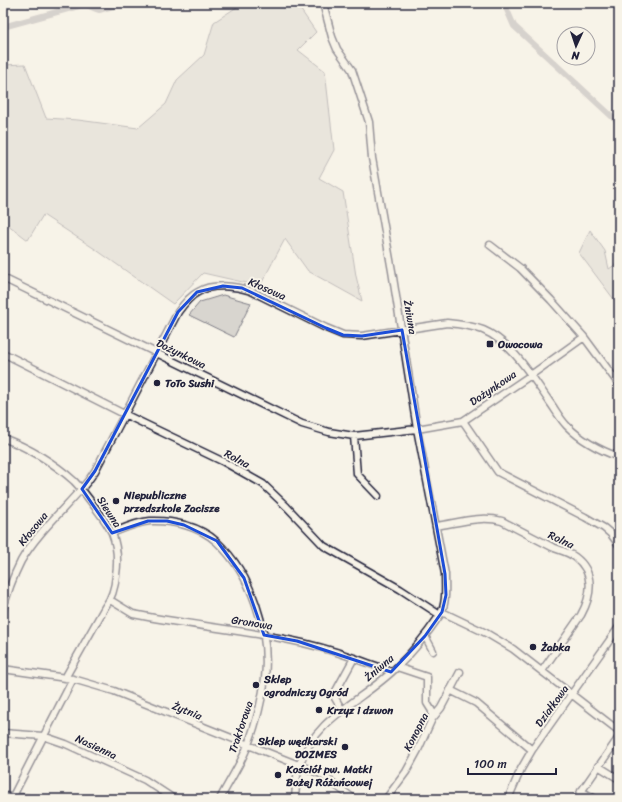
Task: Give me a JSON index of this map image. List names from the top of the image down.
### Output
{
  "streets": {
    "street": [
      "Kłosowa",
      "Żniwna",
      "Dożynkowa",
      "Rolna",
      "Siewna",
      "Gronowa",
      "Działkowa",
      "Żytnia",
      "Traktorowa",
      "Konopna",
      "Nasienna"
    ]
  },
  "crossings": [
    ["Kłosowa", "Żniwna"],
    ["Kłosowa", "Dożynkowa"],
    ["Kłosowa", "Rolna"],
    ["Kłosowa", "Siewna"],
    ["Żniwna", "Dożynkowa"],
    ["Żniwna", "Rolna"],
    ["Żniwna", "Gronowa"],
    ["Żniwna", "Żytnia"],
    ["Rolna", "Działkowa"],
    ["Siewna", "Gronowa"],
    ["Siewna", "Żytnia"],
    ["Siewna", "Traktorowa"],
    ["Gronowa", "Traktorowa"],
    ["Żytnia", "Traktorowa"]
  ],
  "places": {
    "transit": ["Owocowa"],
    "other": [
      "ToTo Sushi",
      "Niepubliczne przedszkole Zacisze",
      "Żabka",
      "Sklep ogrodniczy Ogród",
      "Krzyz i dzwon",
      "Sklep wędkarski DOZMES",
      "Kościół pw. Matki Bożej Różańcowej"
    ]
  },
  "scale_bar": "100 m",
  "north": "bottom"
}
